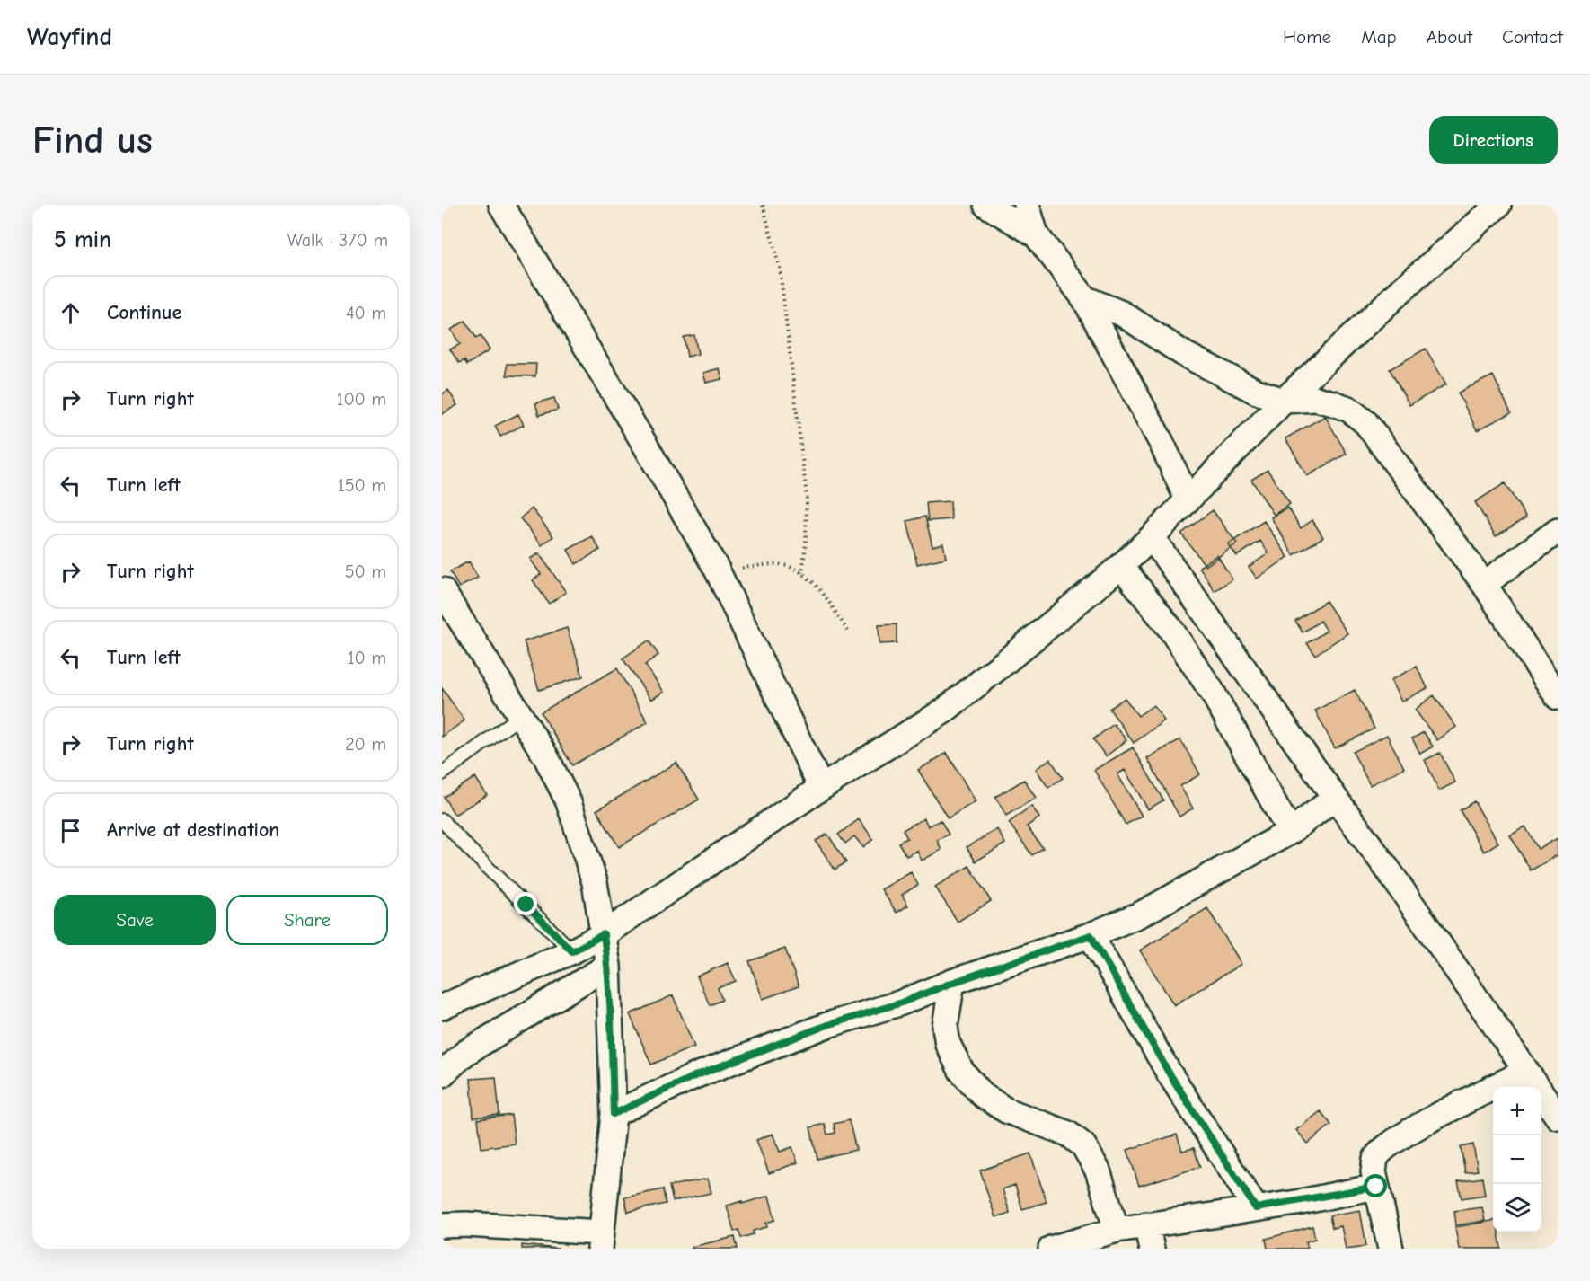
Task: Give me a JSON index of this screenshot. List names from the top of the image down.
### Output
{
  "page": {
    "header": "Wayfind",
    "nav": [
      "Home",
      "Map",
      "About",
      "Contact"
    ],
    "buttons": [
      "Directions",
      ["Save", "Share"]
    ],
    "title": "Find us",
    "heading": ["5 min", "Walk · 370 m"],
    "list": [
      ["Continue", "40 m"],
      ["Turn right", "100 m"],
      ["Turn left", "150 m"],
      ["Turn right", "50 m"],
      ["Turn left", "10 m"],
      ["Turn right", "20 m"],
      "Arrive at destination"
    ],
    "map_buttons": ["+", "−"]
  }
}
